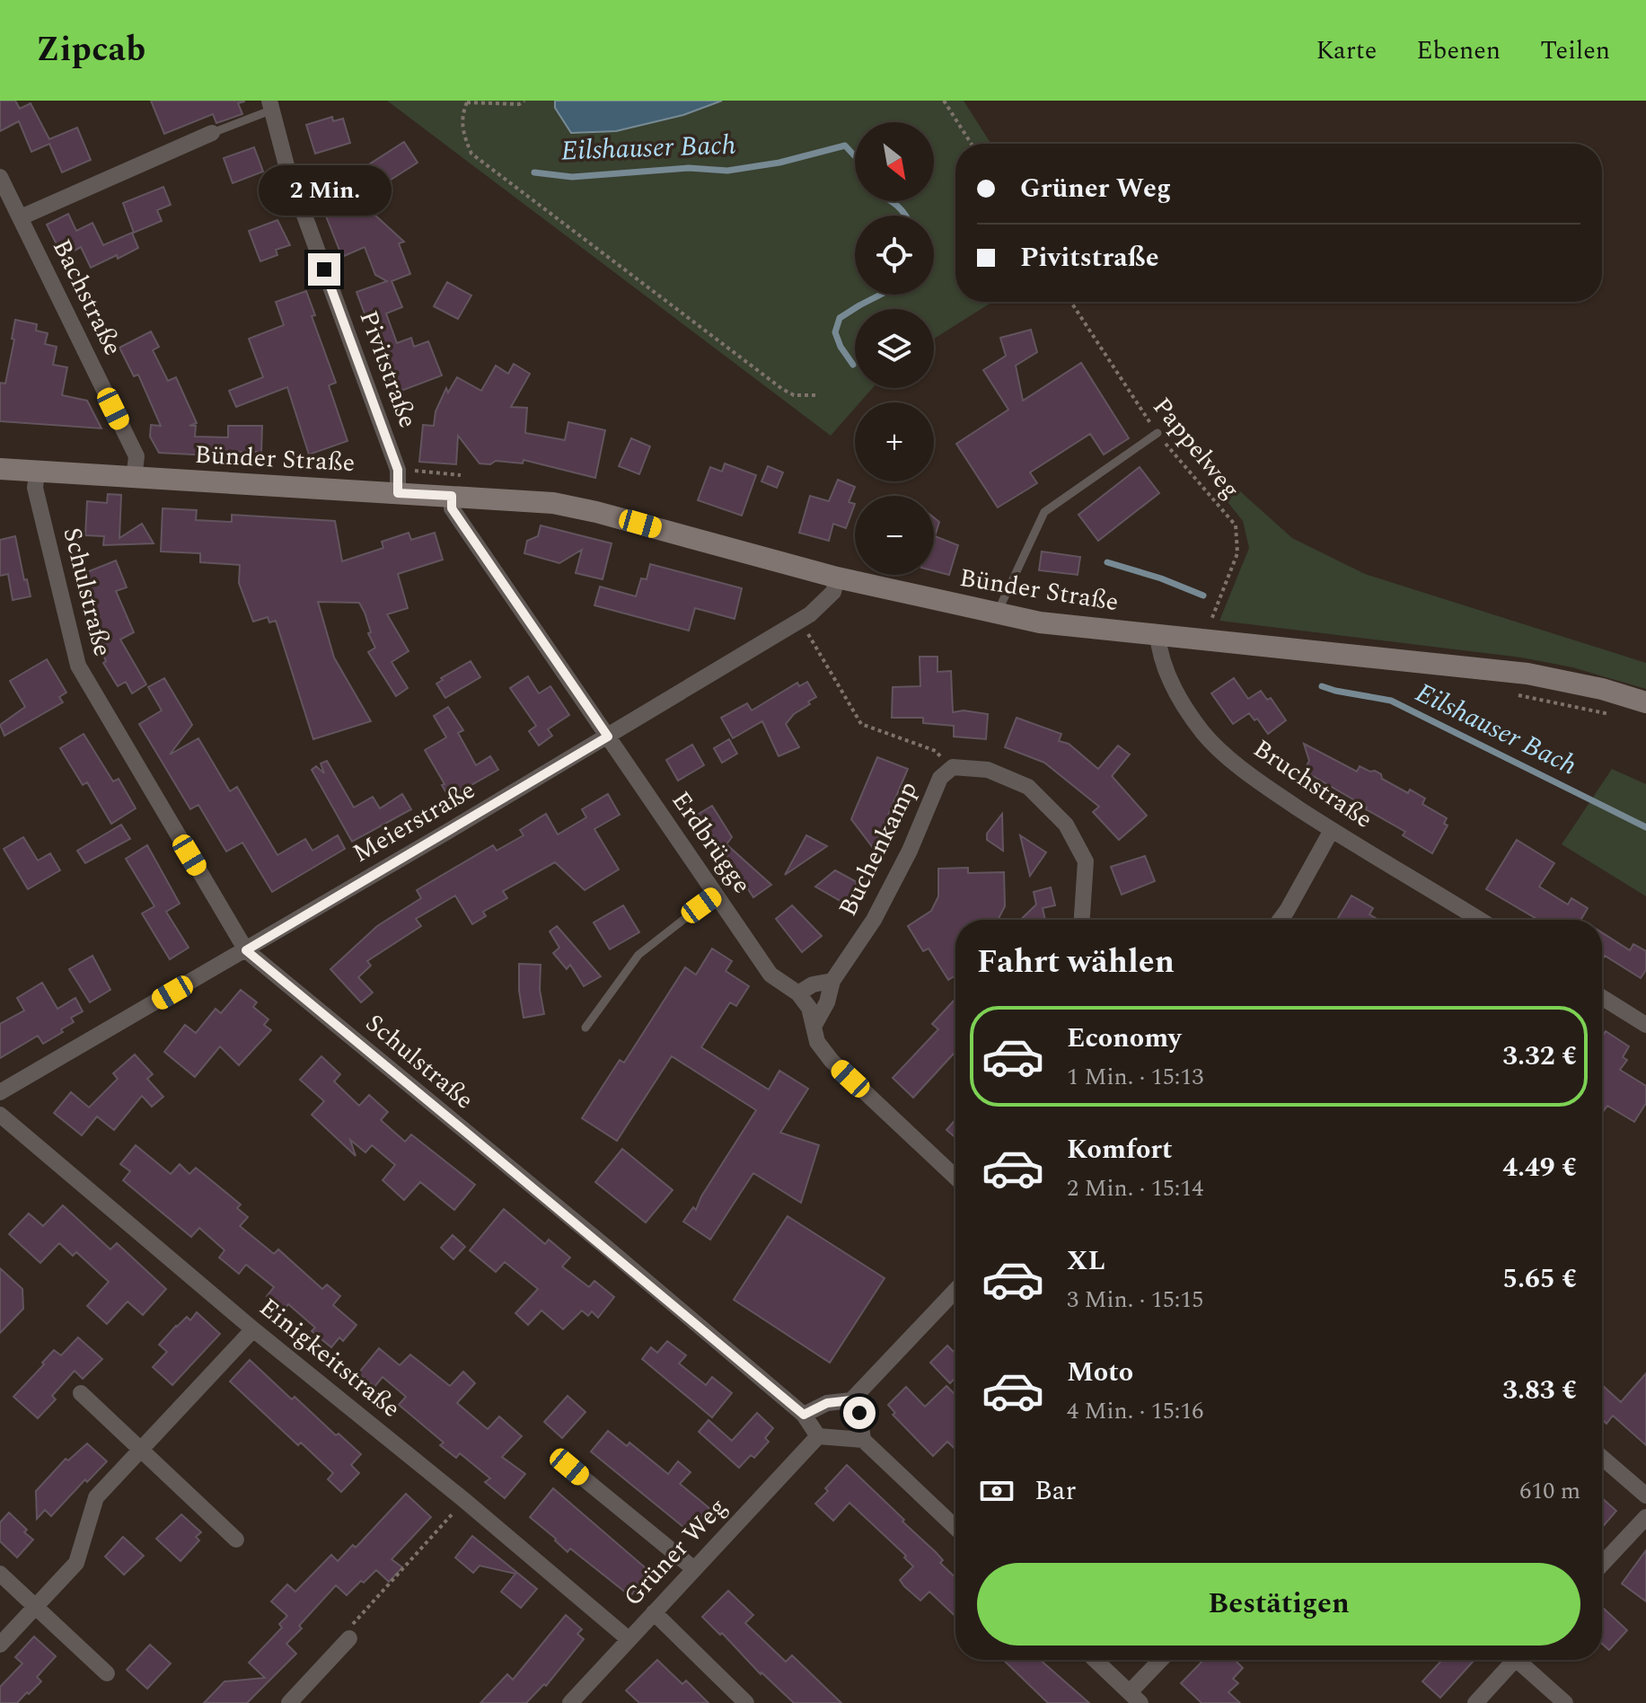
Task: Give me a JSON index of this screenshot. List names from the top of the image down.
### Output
{
  "streets": {
    "main road": ["Bünder Straße"],
    "street": [
      "Bachstraße",
      "Pivitstraße",
      "Schulstraße",
      "Bruchstraße",
      "Meierstraße",
      "Erdbrügge",
      "Buchenkamp",
      "Einigkeitstraße",
      "Grüner Weg"
    ],
    "path": ["Pappelweg"]
  },
  "crossings": [
    ["Bachstraße", "Bünder Straße"],
    ["Pivitstraße", "Bünder Straße"],
    ["Pappelweg", "Bünder Straße"],
    ["Bünder Straße", "Schulstraße"],
    ["Bünder Straße", "Bruchstraße"],
    ["Bünder Straße", "Meierstraße"],
    ["Bünder Straße", "Erdbrügge"],
    ["Schulstraße", "Meierstraße"],
    ["Schulstraße", "Grüner Weg"],
    ["Meierstraße", "Erdbrügge"],
    ["Erdbrügge", "Buchenkamp"],
    ["Einigkeitstraße", "Grüner Weg"]
  ],
  "water": ["Eilshauser Bach"],
  "north": "bottom right",
  "page": {
    "header": "Zipcab",
    "nav": ["Karte", "Ebenen", "Teilen"],
    "map_buttons": ["+", "−"],
    "banner": ["Grüner Weg", "Pivitstraße"],
    "bubble": "2 Min.",
    "heading": "Fahrt wählen",
    "list": [
      {
        "name": "Economy",
        "note": "1 Min. · 15:13",
        "value": "3.32 €"
      },
      {
        "name": "Komfort",
        "note": "2 Min. · 15:14",
        "value": "4.49 €"
      },
      {
        "name": "XL",
        "note": "3 Min. · 15:15",
        "value": "5.65 €"
      },
      {
        "name": "Moto",
        "note": "4 Min. · 15:16",
        "value": "3.83 €"
      }
    ],
    "pay": ["Bar", "610 m"],
    "buttons": "Bestätigen"
  }
}
